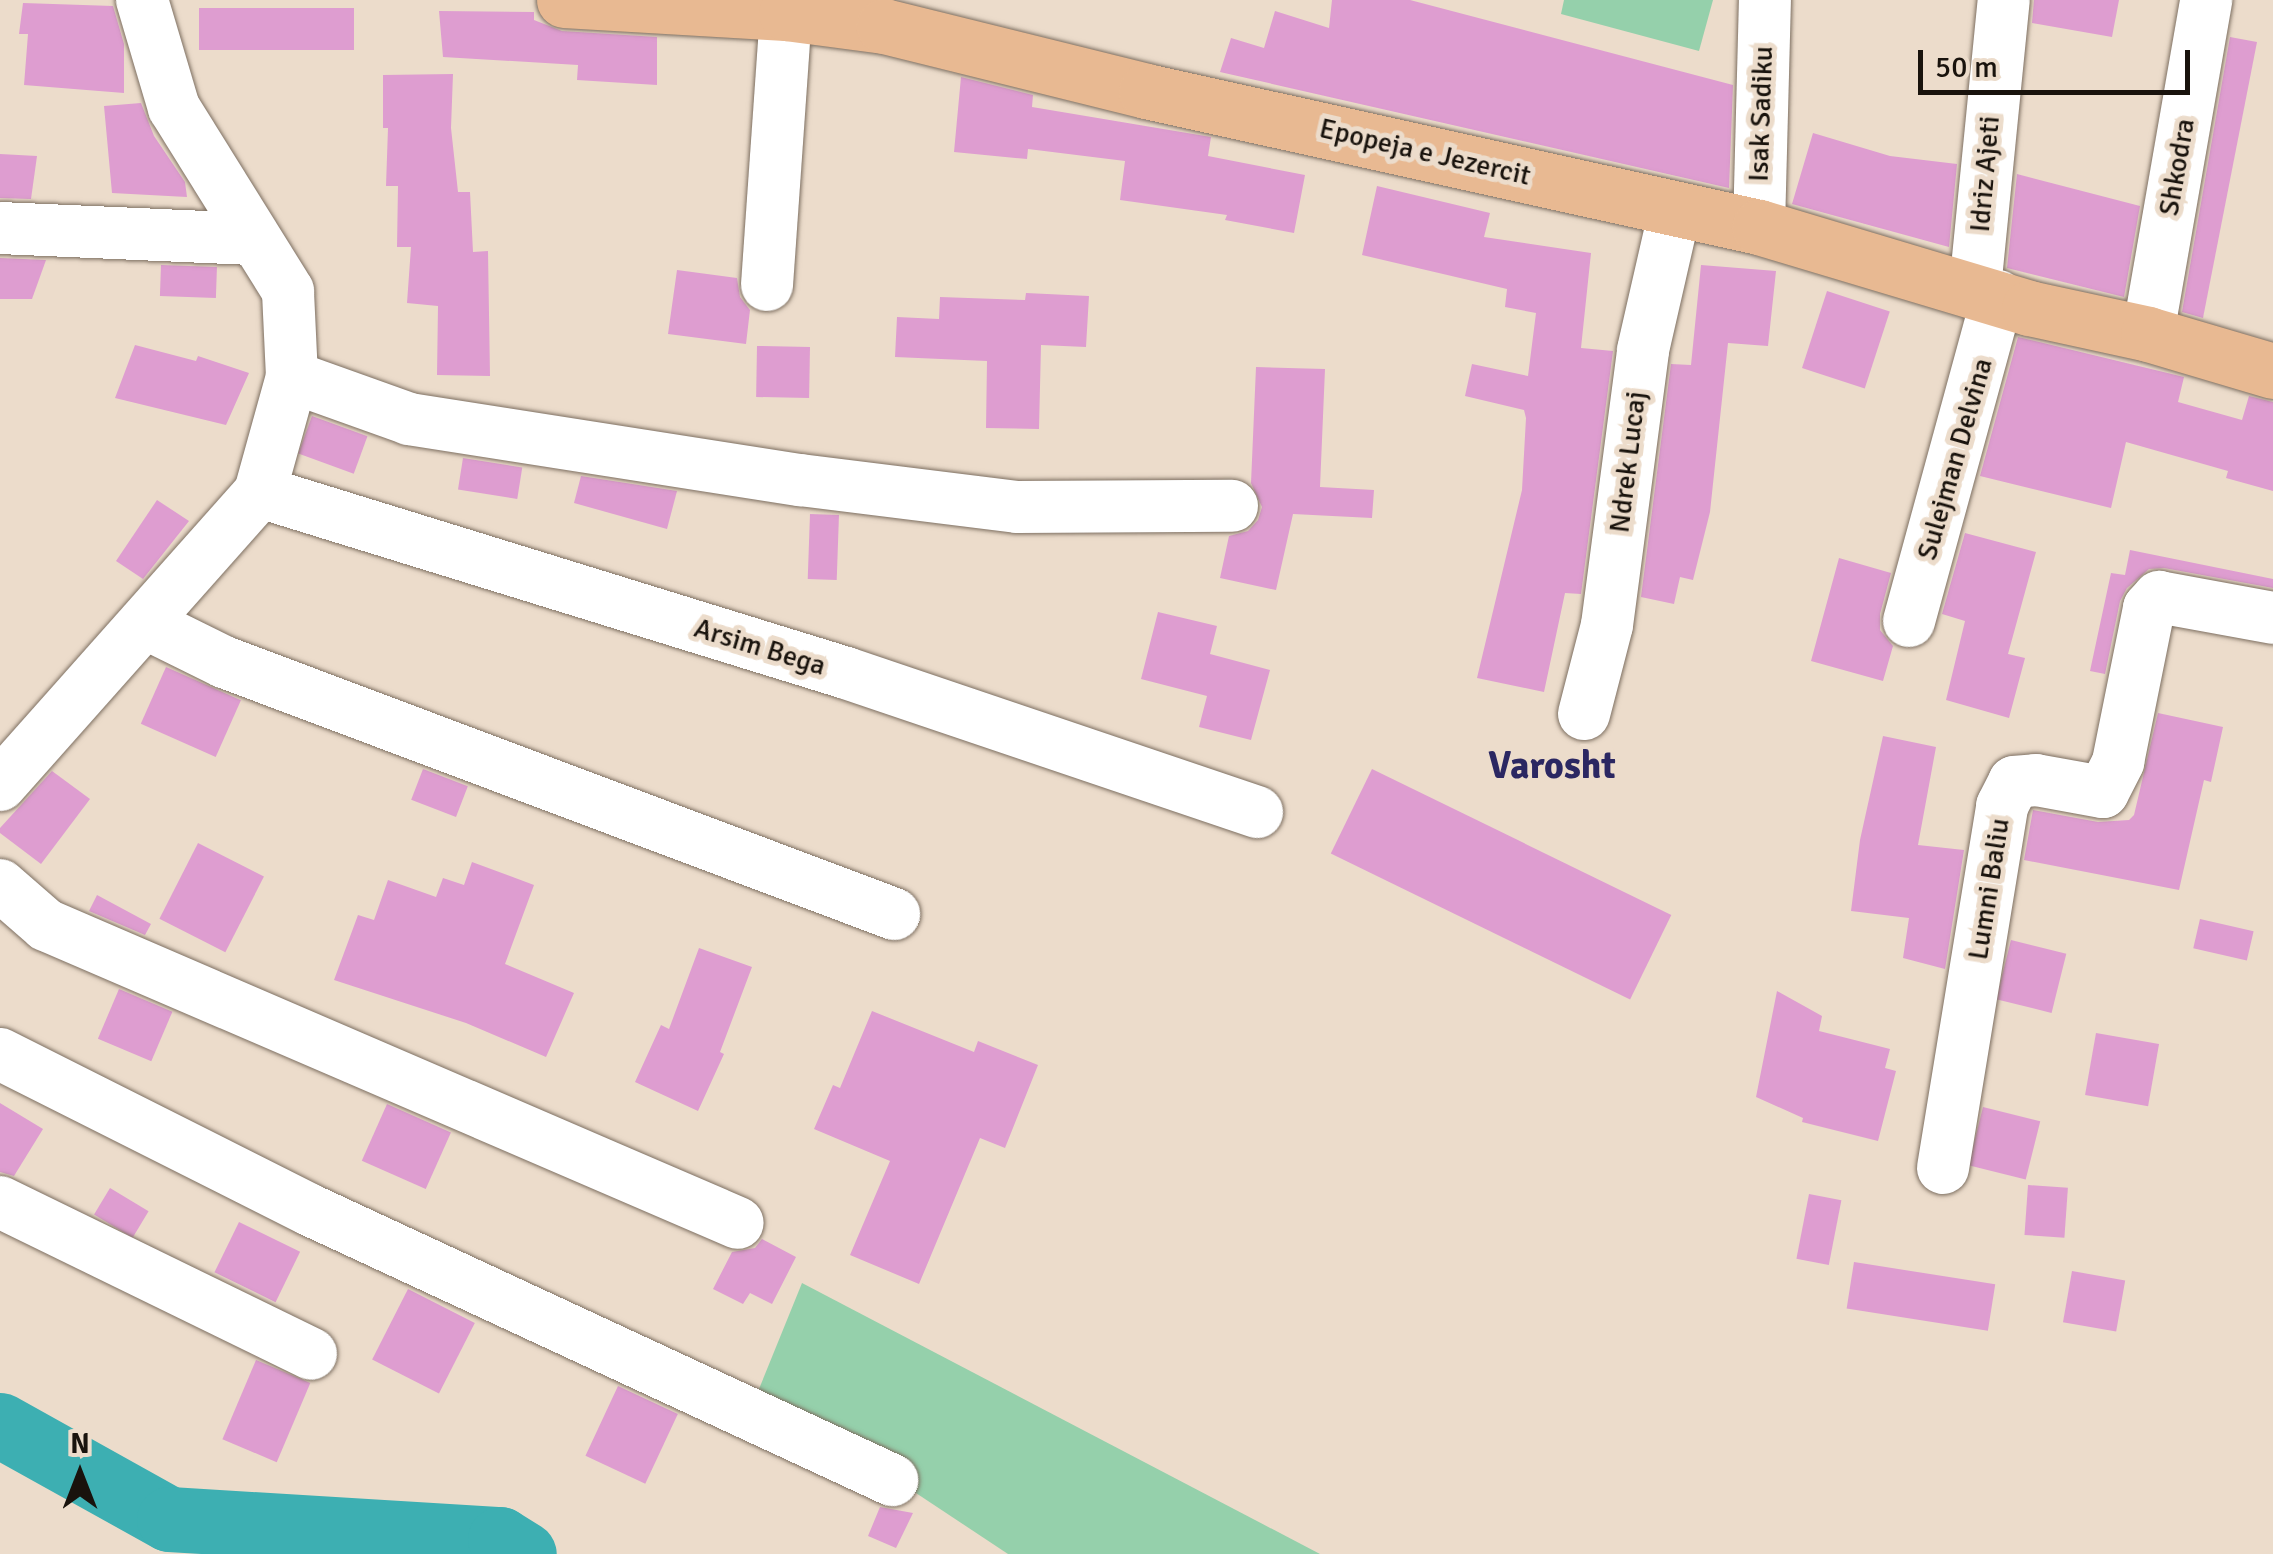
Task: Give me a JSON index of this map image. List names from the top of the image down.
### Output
{
  "streets": {
    "main road": ["Epopeja e Jezercit"],
    "street": [
      "Isak Sadiku",
      "Shkodra",
      "Idriz Ajeti",
      "Sulejman Delvina",
      "Ndrek Lucaj",
      "Arsim Bega",
      "Lumni Baliu"
    ]
  },
  "crossings": [
    ["Isak Sadiku", "Epopeja e Jezercit"],
    ["Epopeja e Jezercit", "Shkodra"],
    ["Epopeja e Jezercit", "Idriz Ajeti"],
    ["Epopeja e Jezercit", "Sulejman Delvina"],
    ["Epopeja e Jezercit", "Ndrek Lucaj"],
    ["Idriz Ajeti", "Sulejman Delvina"]
  ],
  "districts": ["Varosht"],
  "scale_bar": "50 m",
  "north": "top"
}
